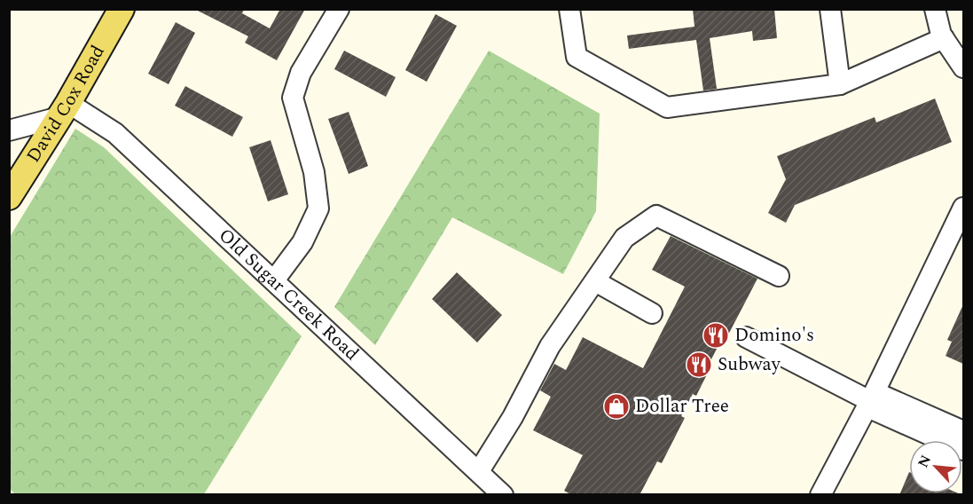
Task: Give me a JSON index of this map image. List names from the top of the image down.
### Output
{
  "streets": {
    "main road": ["David Cox Road"],
    "street": ["Old Sugar Creek Road"]
  },
  "crossings": [
    ["David Cox Road", "Old Sugar Creek Road"]
  ],
  "places": {
    "restaurant": ["Domino's", "Subway"],
    "shop": ["Dollar Tree"]
  },
  "north": "top left"
}
